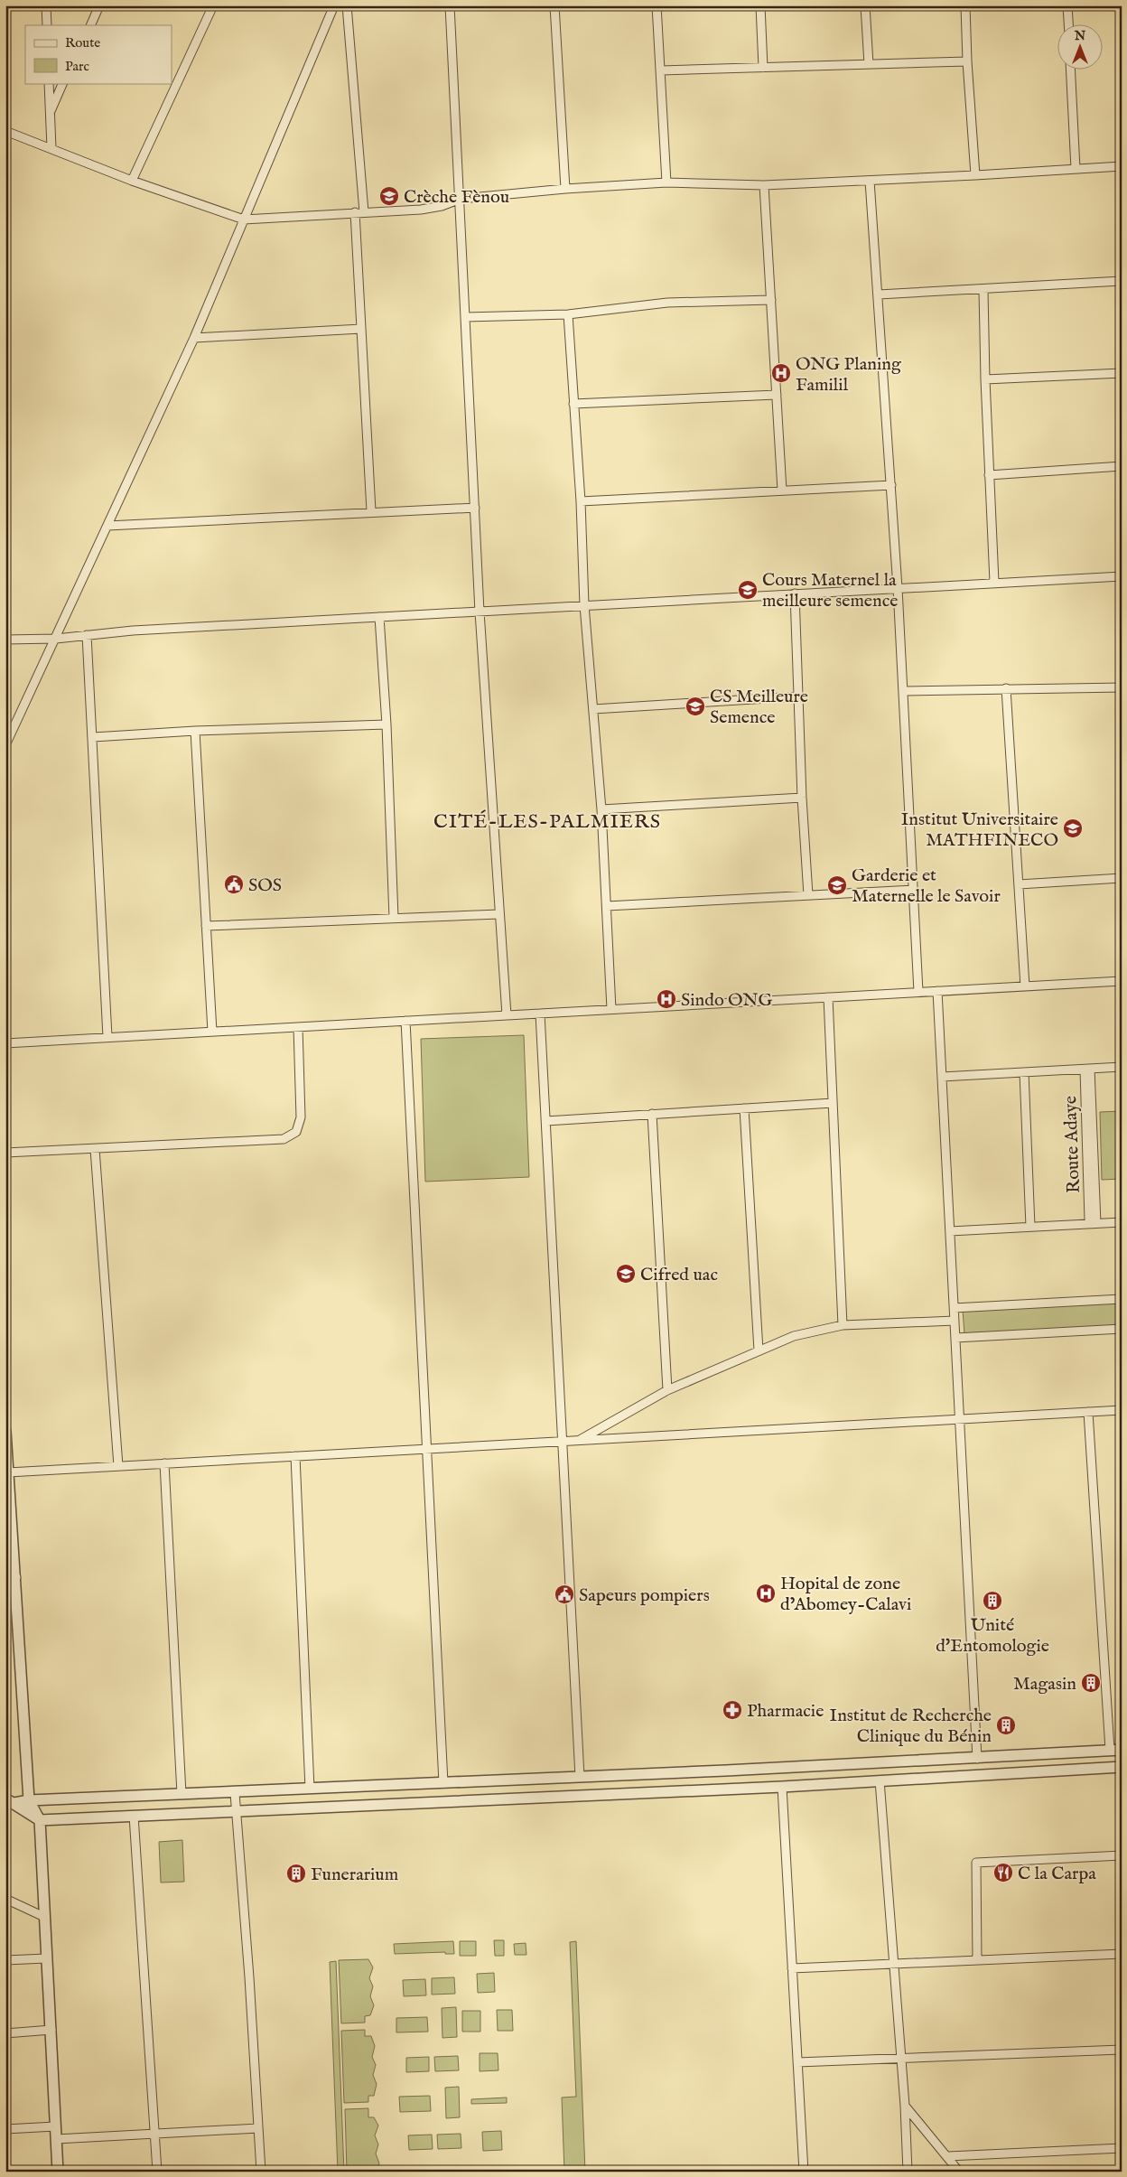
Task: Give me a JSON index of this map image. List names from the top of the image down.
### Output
{
  "districts": ["CITÉ-LES-PALMIERS"],
  "places": {
    "school or university": [
      "Crèche Fènou",
      "Cours Maternel la meilleure semence",
      "CS Meilleure Semence",
      "Institut Universitaire MATHFINECO",
      "Garderie et Maternelle le Savoir",
      "Cifred uac"
    ],
    "hospital": ["ONG Planing Familil", "Sindo ONG", "Hopital de zone d’Abomey-Calavi"],
    "public building": ["SOS", "Sapeurs pompiers"],
    "building": [
      "Unité d'Entomologie",
      "Magasin",
      "Institut de Recherche Clinique du Bénin",
      "Funerarium"
    ],
    "pharmacy": ["Pharmacie"],
    "restaurant": ["C la Carpa"]
  },
  "legend": ["Route", "Parc"],
  "north": "top"
}
